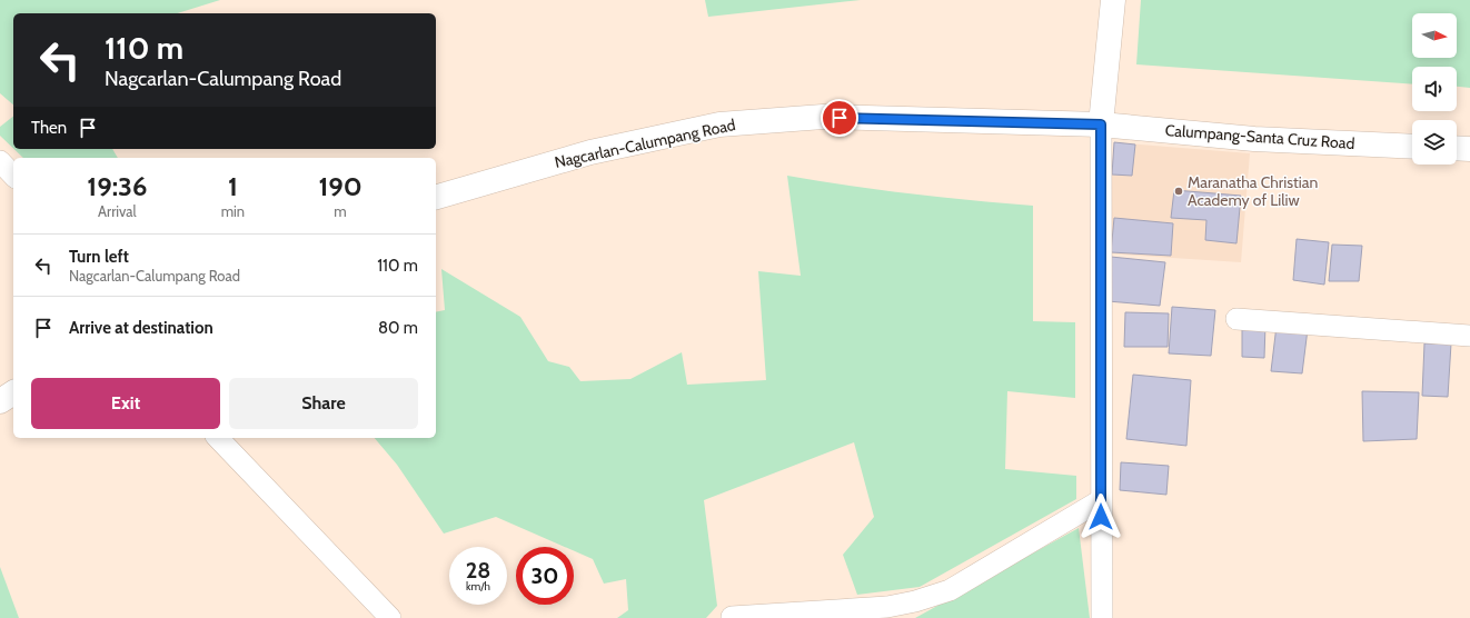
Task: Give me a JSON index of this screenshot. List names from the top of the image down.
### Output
{
  "streets": {
    "main road": ["Calumpang-Santa Cruz Road", "Nagcarlan-Calumpang Road"]
  },
  "crossings": [
    ["Calumpang-Santa Cruz Road", "Nagcarlan-Calumpang Road"]
  ],
  "places": ["Maranatha Christian Academy of Liliw"],
  "north": "right",
  "page": {
    "turn": ["110 m", "Nagcarlan-Calumpang Road"],
    "then": "Then",
    "eta": [
      "19:36",
      "Arrival",
      "1",
      "min",
      "190",
      "m"
    ],
    "list": [
      {
        "name": "Turn left",
        "note": "Nagcarlan-Calumpang Road",
        "value": "110 m"
      },
      {
        "name": "Arrive at destination",
        "value": "80 m"
      }
    ],
    "buttons": ["Exit", "Share"],
    "speed": "28 km/h",
    "limit": "30"
  }
}
